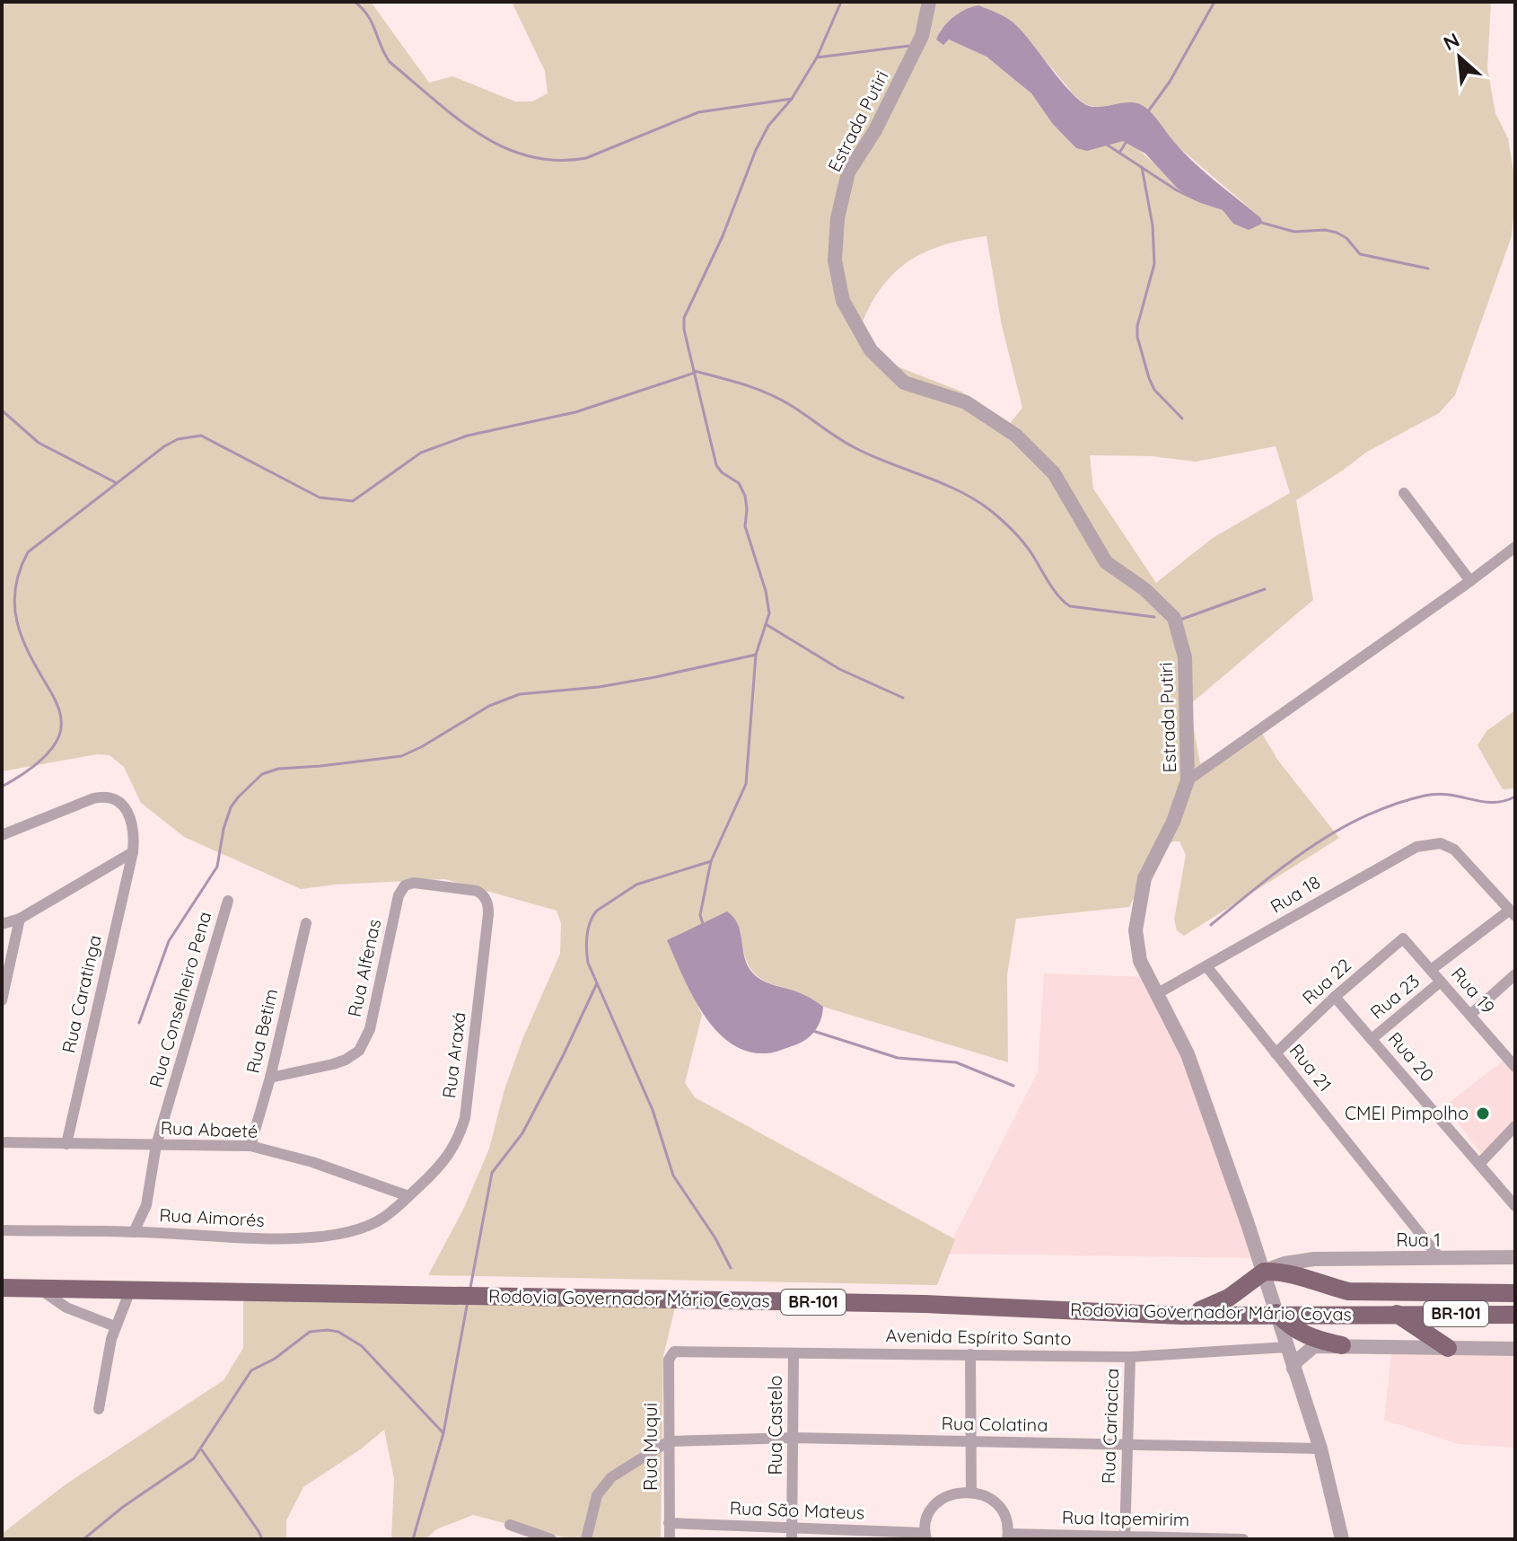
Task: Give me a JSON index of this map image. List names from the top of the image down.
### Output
{
  "streets": {
    "main road": ["Rodovia Governador Mário Covas", "BR-101"],
    "street": [
      "Estrada Putiri",
      "Rua 18",
      "Rua Alfenas",
      "Rua 22",
      "Rua 19",
      "Rua Caratinga",
      "Rua 23",
      "Rua Conselheiro Pena",
      "Rua Betim",
      "Rua Araxá",
      "Rua 20",
      "Rua 21",
      "Rua Abaeté",
      "Rua Aimorés",
      "Rua 1",
      "Avenida Espírito Santo",
      "Rua Colatina",
      "Rua Castelo",
      "Rua Cariacica",
      "Rua Muqui",
      "Rua São Mateus",
      "Rua Itapemirim"
    ]
  },
  "crossings": [
    ["Estrada Putiri", "Rua 18"],
    ["Estrada Putiri", "Rua 1"],
    ["Estrada Putiri", "Rodovia Governador Mário Covas"],
    ["Estrada Putiri", "Avenida Espírito Santo"],
    ["Estrada Putiri", "Rua Colatina"],
    ["Rua 18", "Rua 21"],
    ["Rua Alfenas", "Rua Betim"],
    ["Rua Alfenas", "Rua Araxá"],
    ["Rua 22", "Rua 19"],
    ["Rua 22", "Rua 20"],
    ["Rua 22", "Rua 21"],
    ["Rua 19", "Rua 23"],
    ["Rua Caratinga", "Rua Abaeté"],
    ["Rua 23", "Rua 20"],
    ["Rua Conselheiro Pena", "Rua Abaeté"],
    ["Rua Conselheiro Pena", "Rua Aimorés"],
    ["Rua Betim", "Rua Abaeté"],
    ["Rua Araxá", "Rua Abaeté"],
    ["Rua Araxá", "Rua Aimorés"],
    ["Rua 21", "Rua 1"],
    ["Rua Abaeté", "Rua Aimorés"],
    ["Avenida Espírito Santo", "Rua Castelo"],
    ["Avenida Espírito Santo", "Rua Cariacica"],
    ["Avenida Espírito Santo", "Rua Muqui"],
    ["Rua Colatina", "Rua Castelo"],
    ["Rua Colatina", "Rua Cariacica"],
    ["Rua Colatina", "Rua Muqui"],
    ["Rua Castelo", "Rua São Mateus"],
    ["Rua Cariacica", "Rua Itapemirim"],
    ["Rua Muqui", "Rua São Mateus"]
  ],
  "places": ["CMEI Pimpolho"],
  "north": "top left"
}
